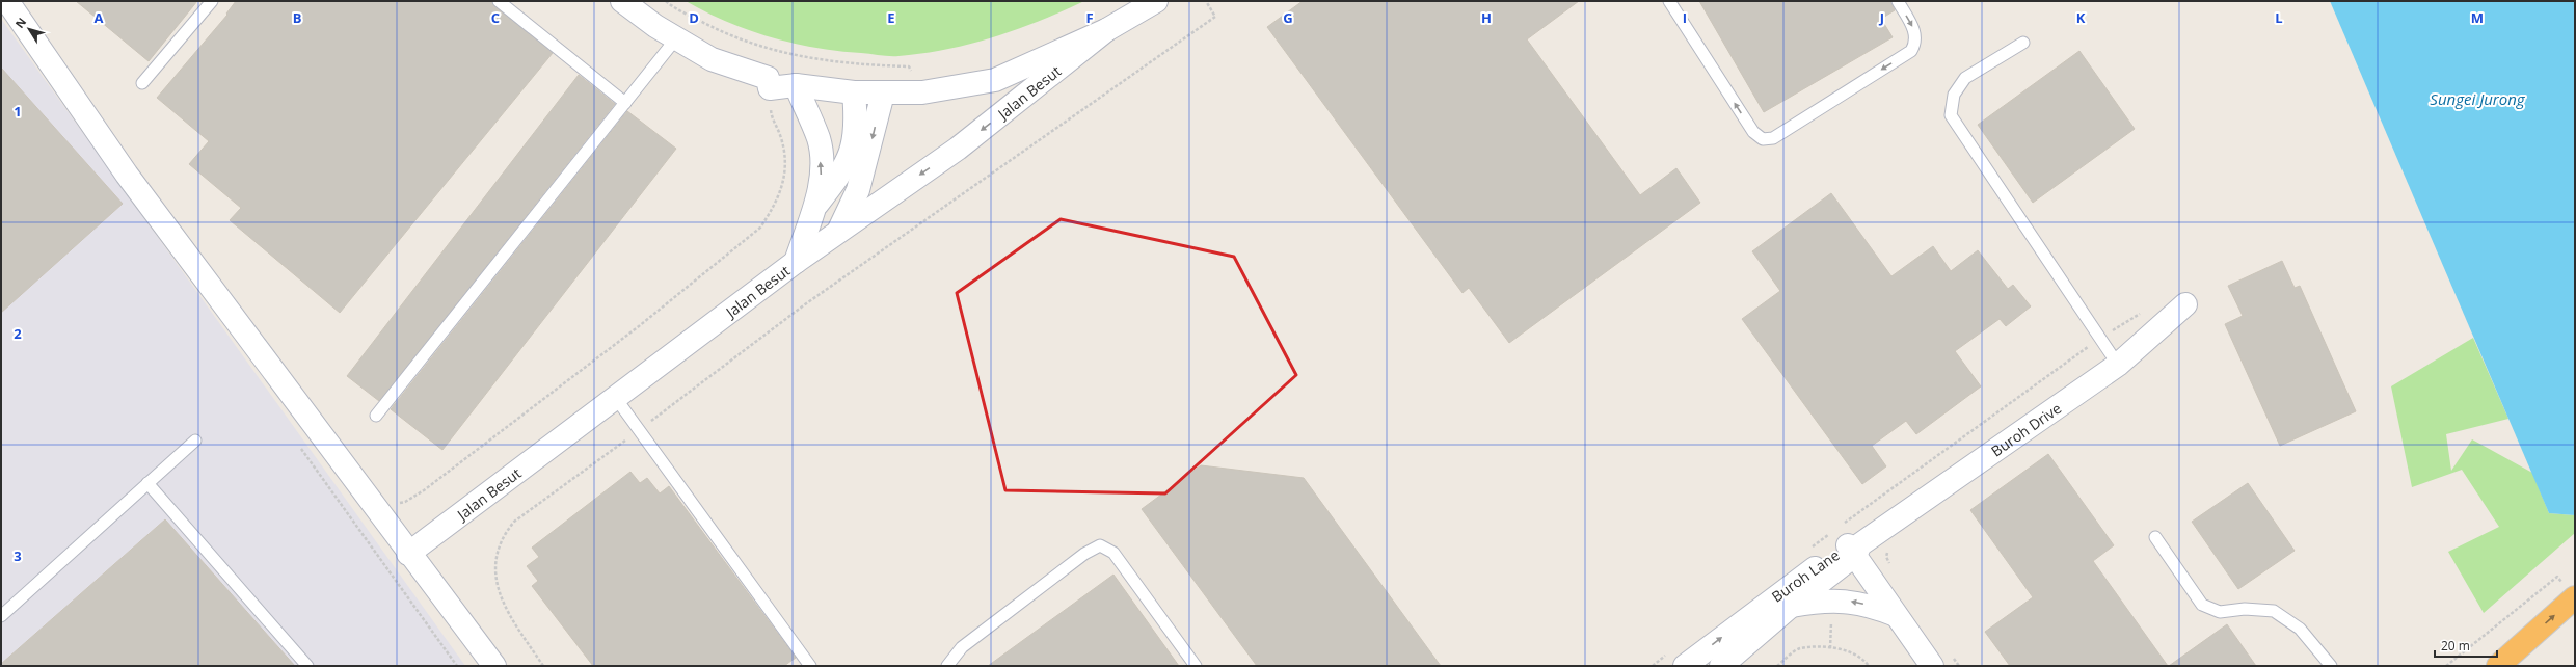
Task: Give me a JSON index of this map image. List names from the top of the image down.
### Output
{
  "streets": {
    "street": ["Jalan Besut", "Buroh Drive", "Buroh Lane"]
  },
  "crossings": [
    ["Buroh Drive", "Buroh Lane"]
  ],
  "water": ["Sungei Jurong"],
  "scale_bar": "20 m",
  "north": "top left",
  "grid": {
    "columns": [
      "A",
      "B",
      "C",
      "D",
      "E",
      "F",
      "G",
      "H",
      "I",
      "J",
      "K",
      "L",
      "M"
    ],
    "rows": ["1", "2", "3"]
  }
}
